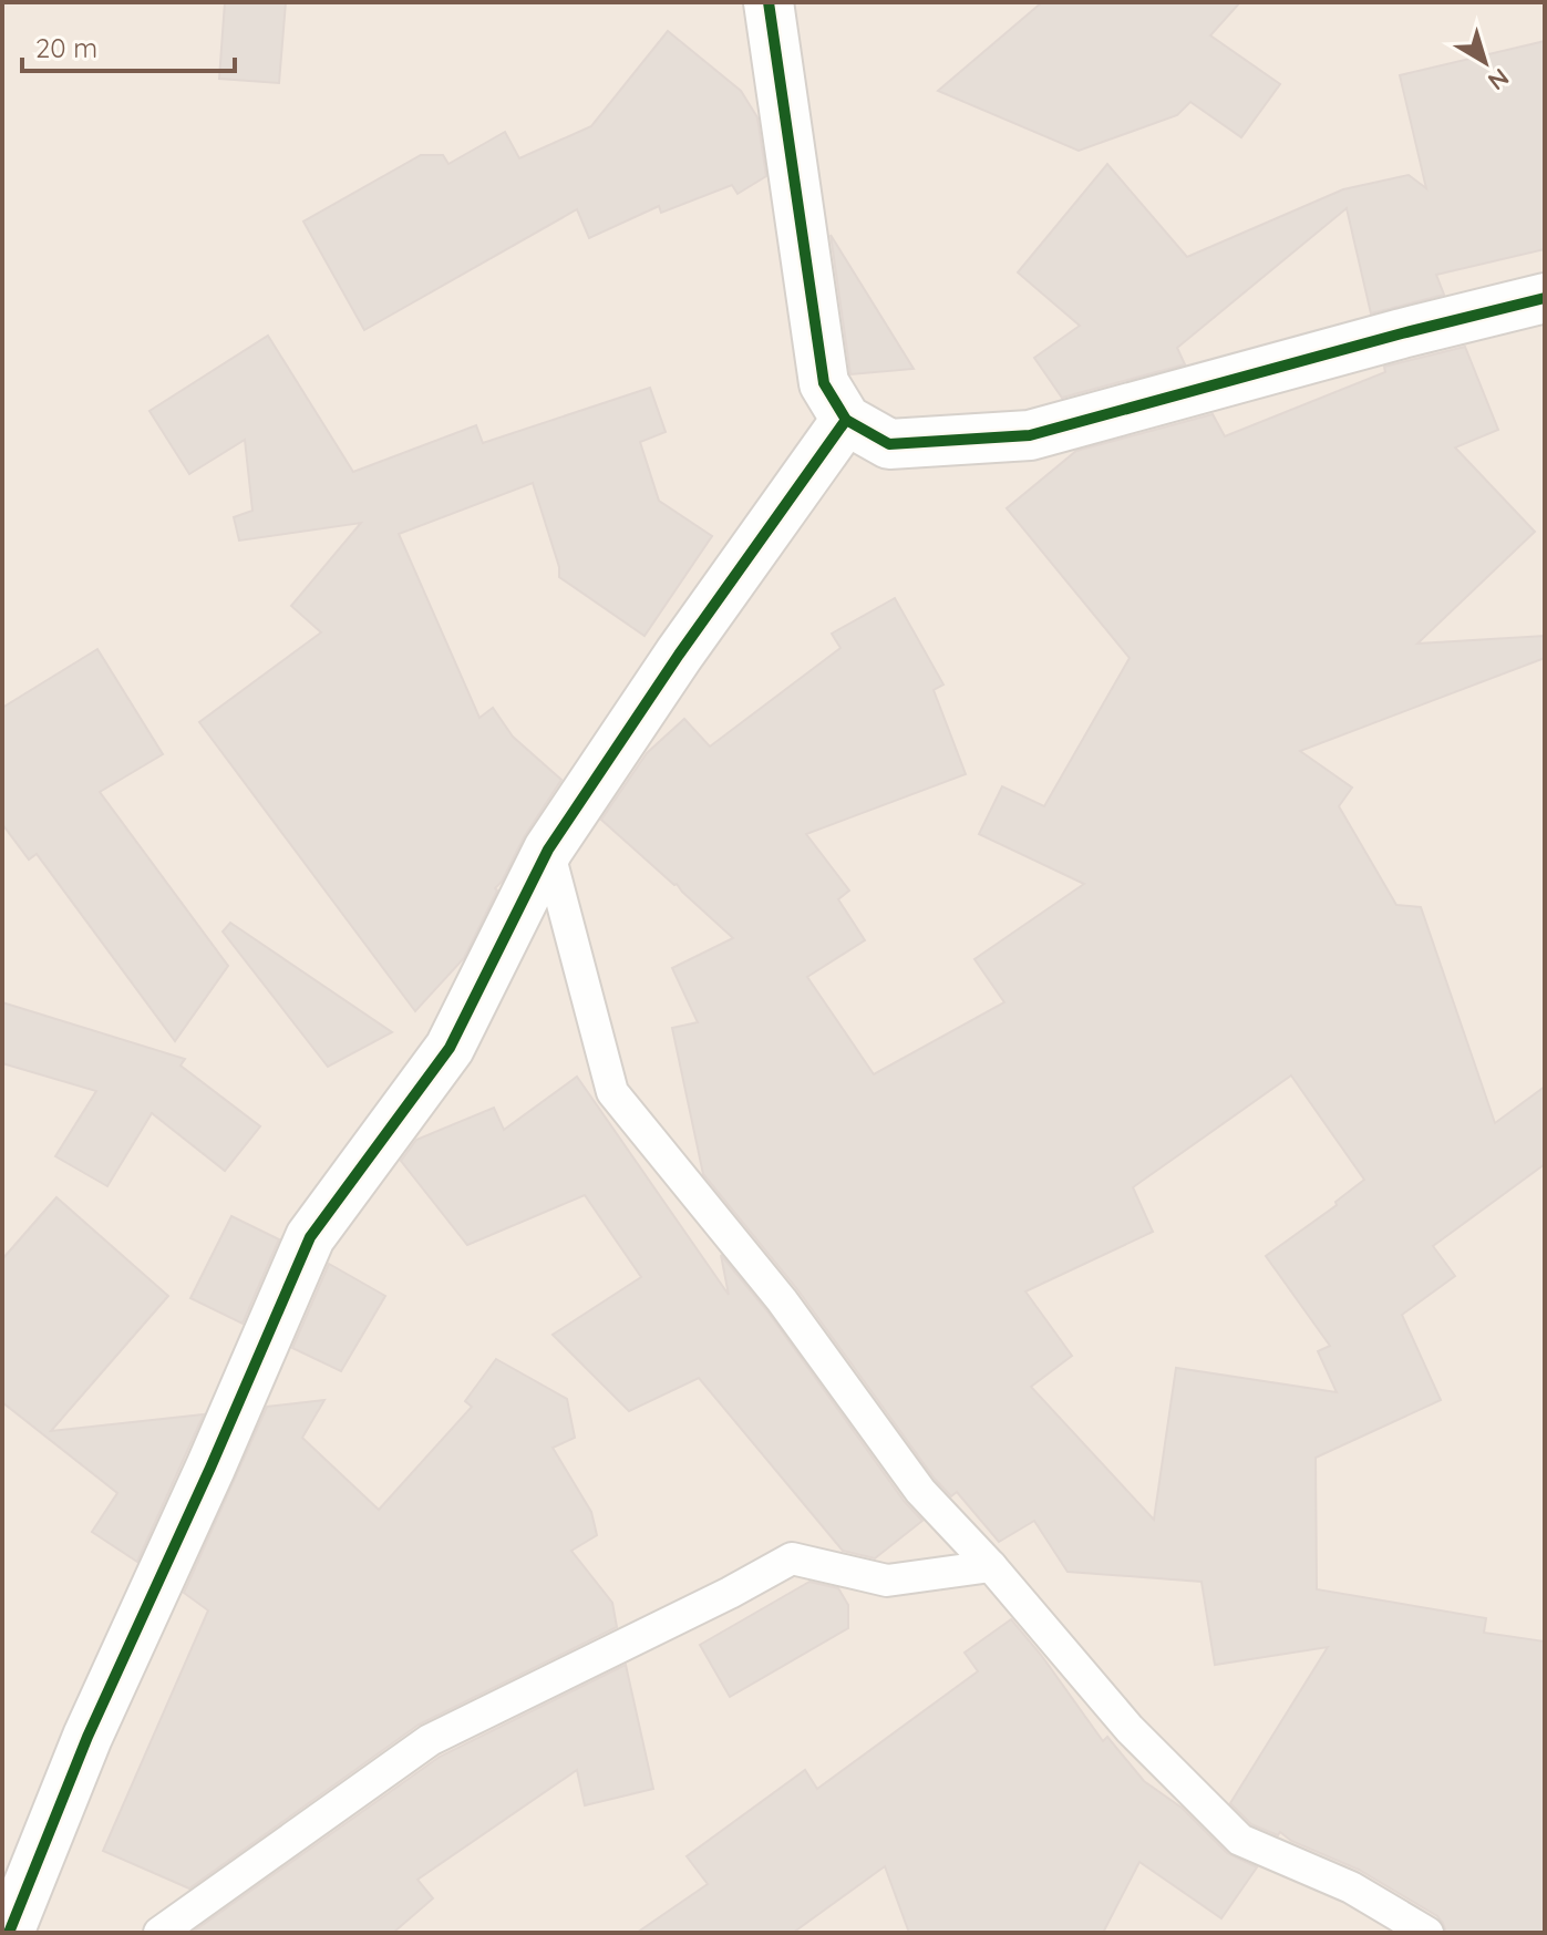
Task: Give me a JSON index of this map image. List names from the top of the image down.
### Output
{
  "scale_bar": "20 m",
  "north": "bottom right"
}
